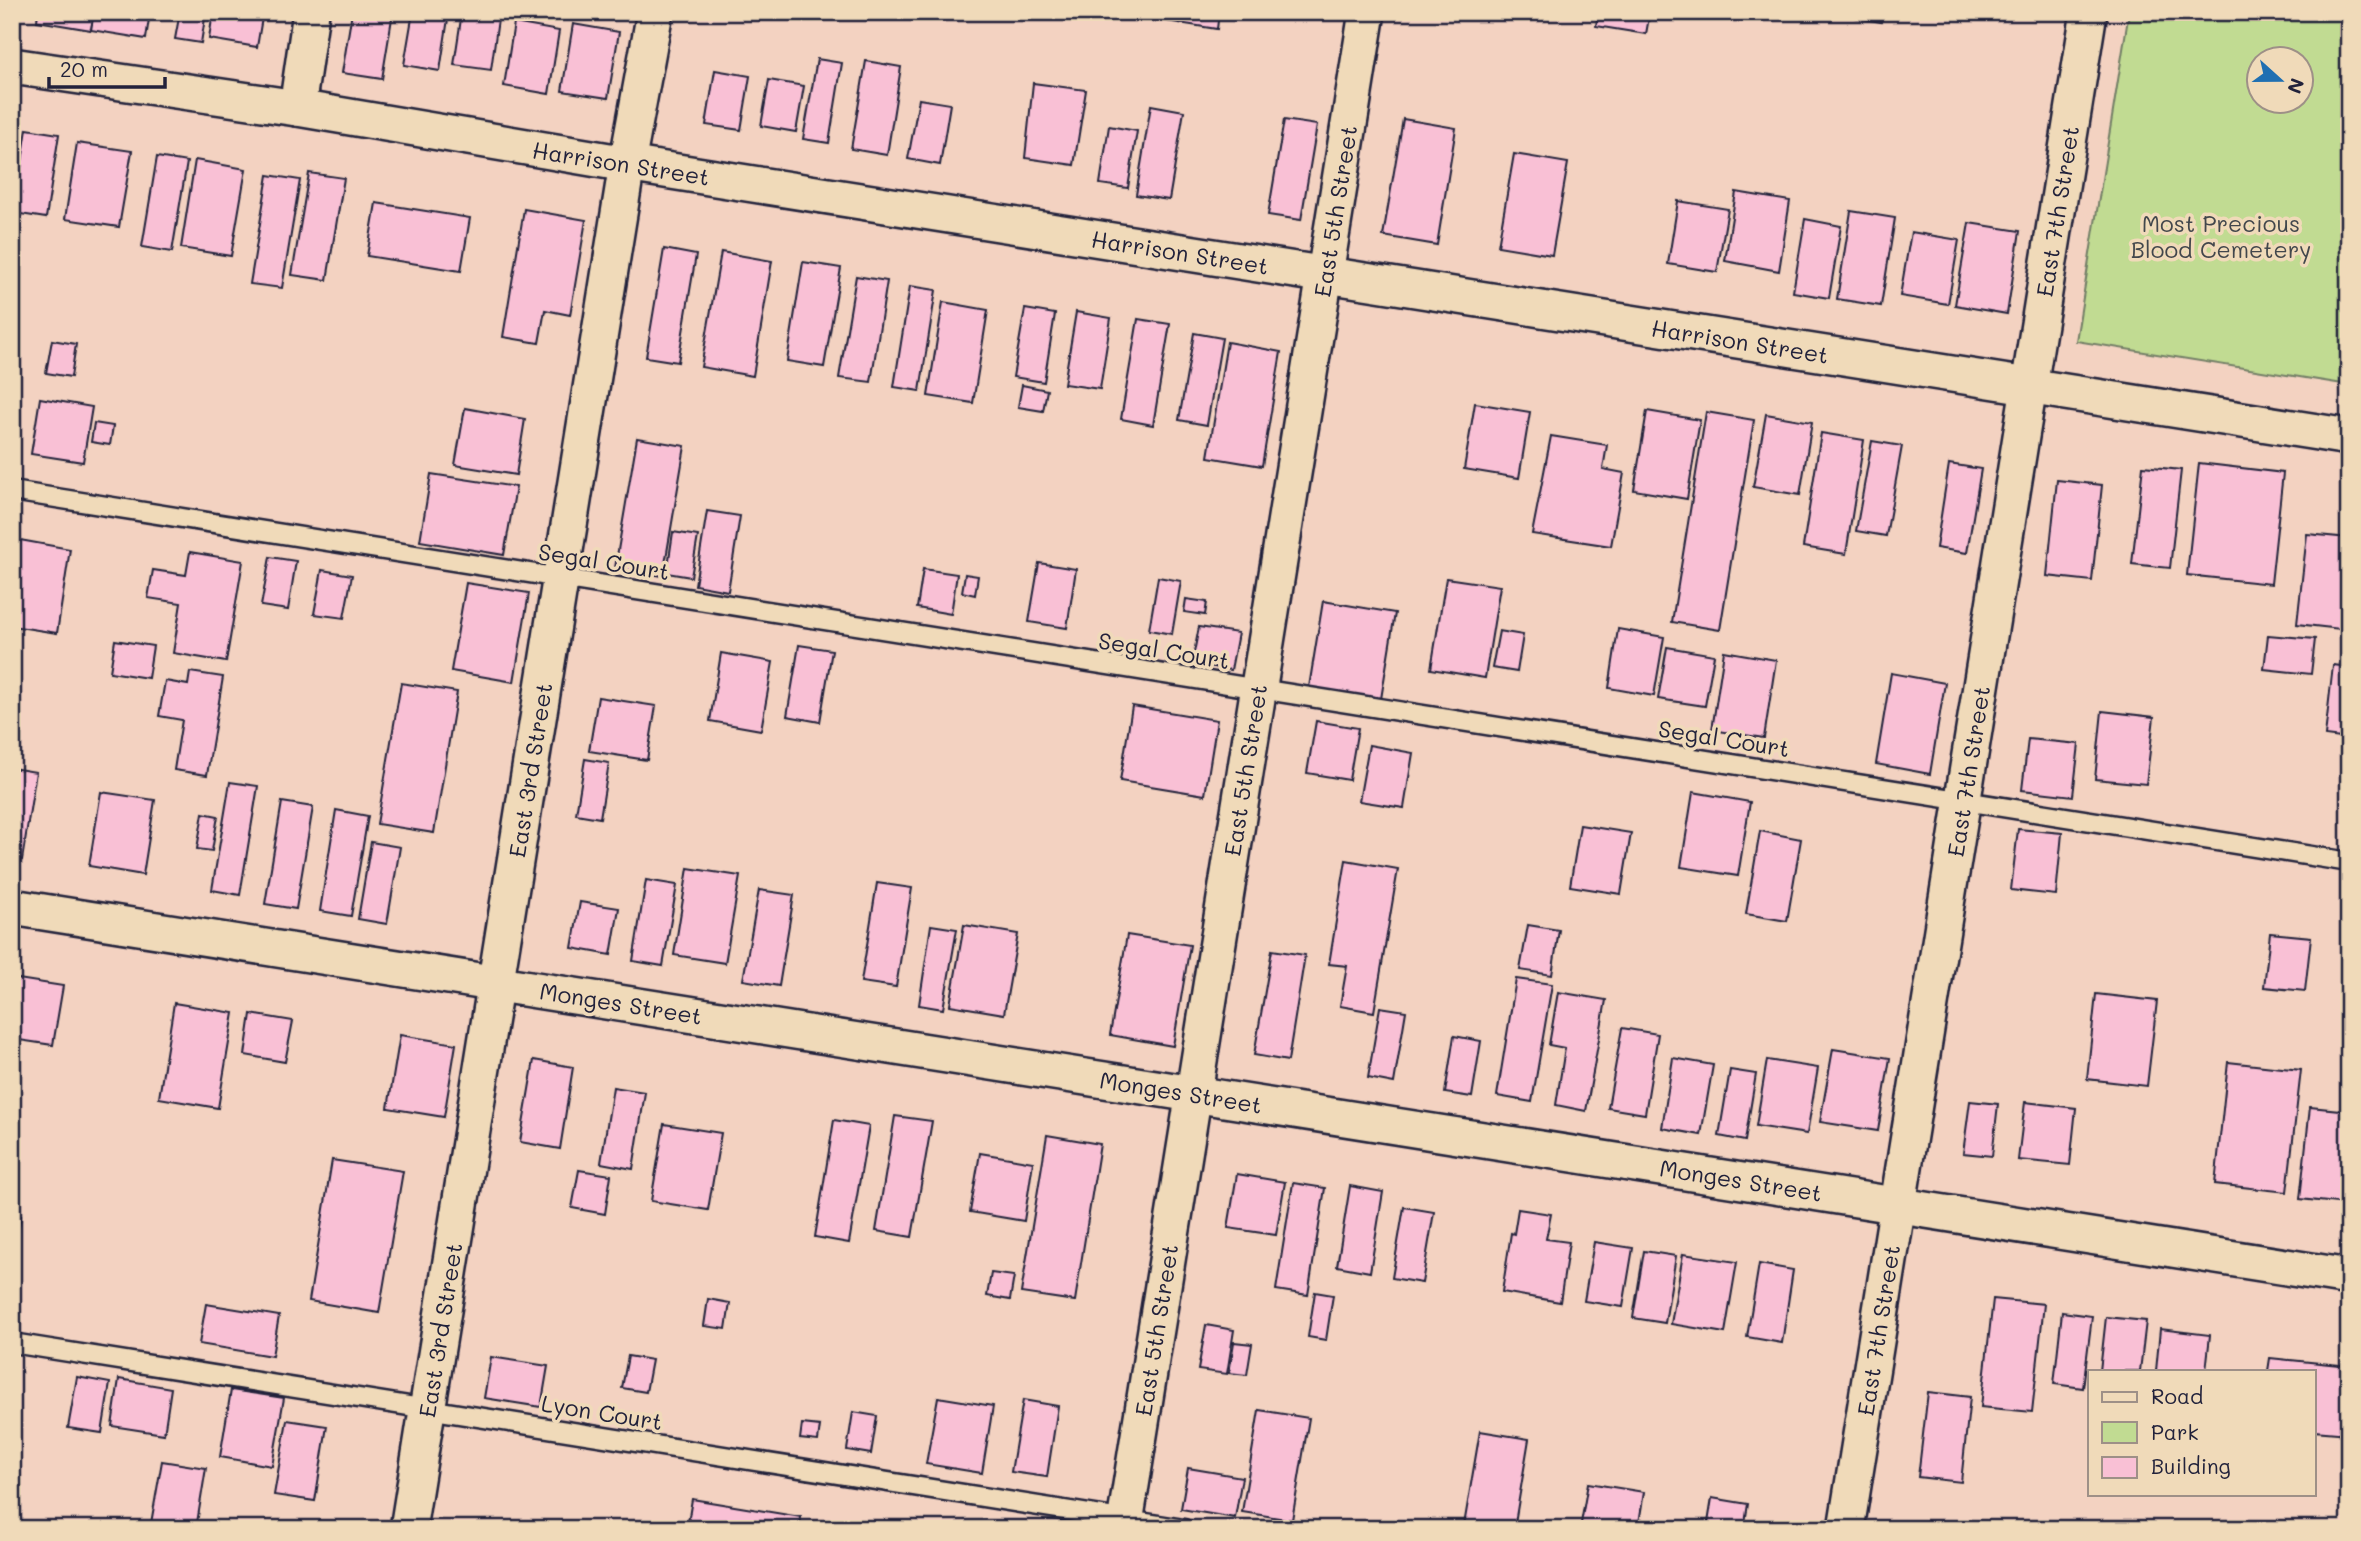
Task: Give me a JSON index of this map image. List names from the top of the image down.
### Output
{
  "streets": {
    "street": [
      "Harrison Street",
      "East 5th Street",
      "East 7th Street",
      "East 3rd Street",
      "Monges Street"
    ],
    "lane": ["Segal Court", "Lyon Court"]
  },
  "crossings": [
    ["Harrison Street", "East 5th Street"],
    ["Harrison Street", "East 7th Street"],
    ["Harrison Street", "East 3rd Street"],
    ["East 5th Street", "Segal Court"],
    ["East 5th Street", "Monges Street"],
    ["East 5th Street", "Lyon Court"],
    ["East 7th Street", "Segal Court"],
    ["East 7th Street", "Monges Street"],
    ["Segal Court", "East 3rd Street"],
    ["East 3rd Street", "Monges Street"],
    ["East 3rd Street", "Lyon Court"]
  ],
  "parks": ["Most Precious Blood Cemetery"],
  "legend": ["Road", "Park", "Building"],
  "scale_bar": "20 m",
  "north": "right"
}
